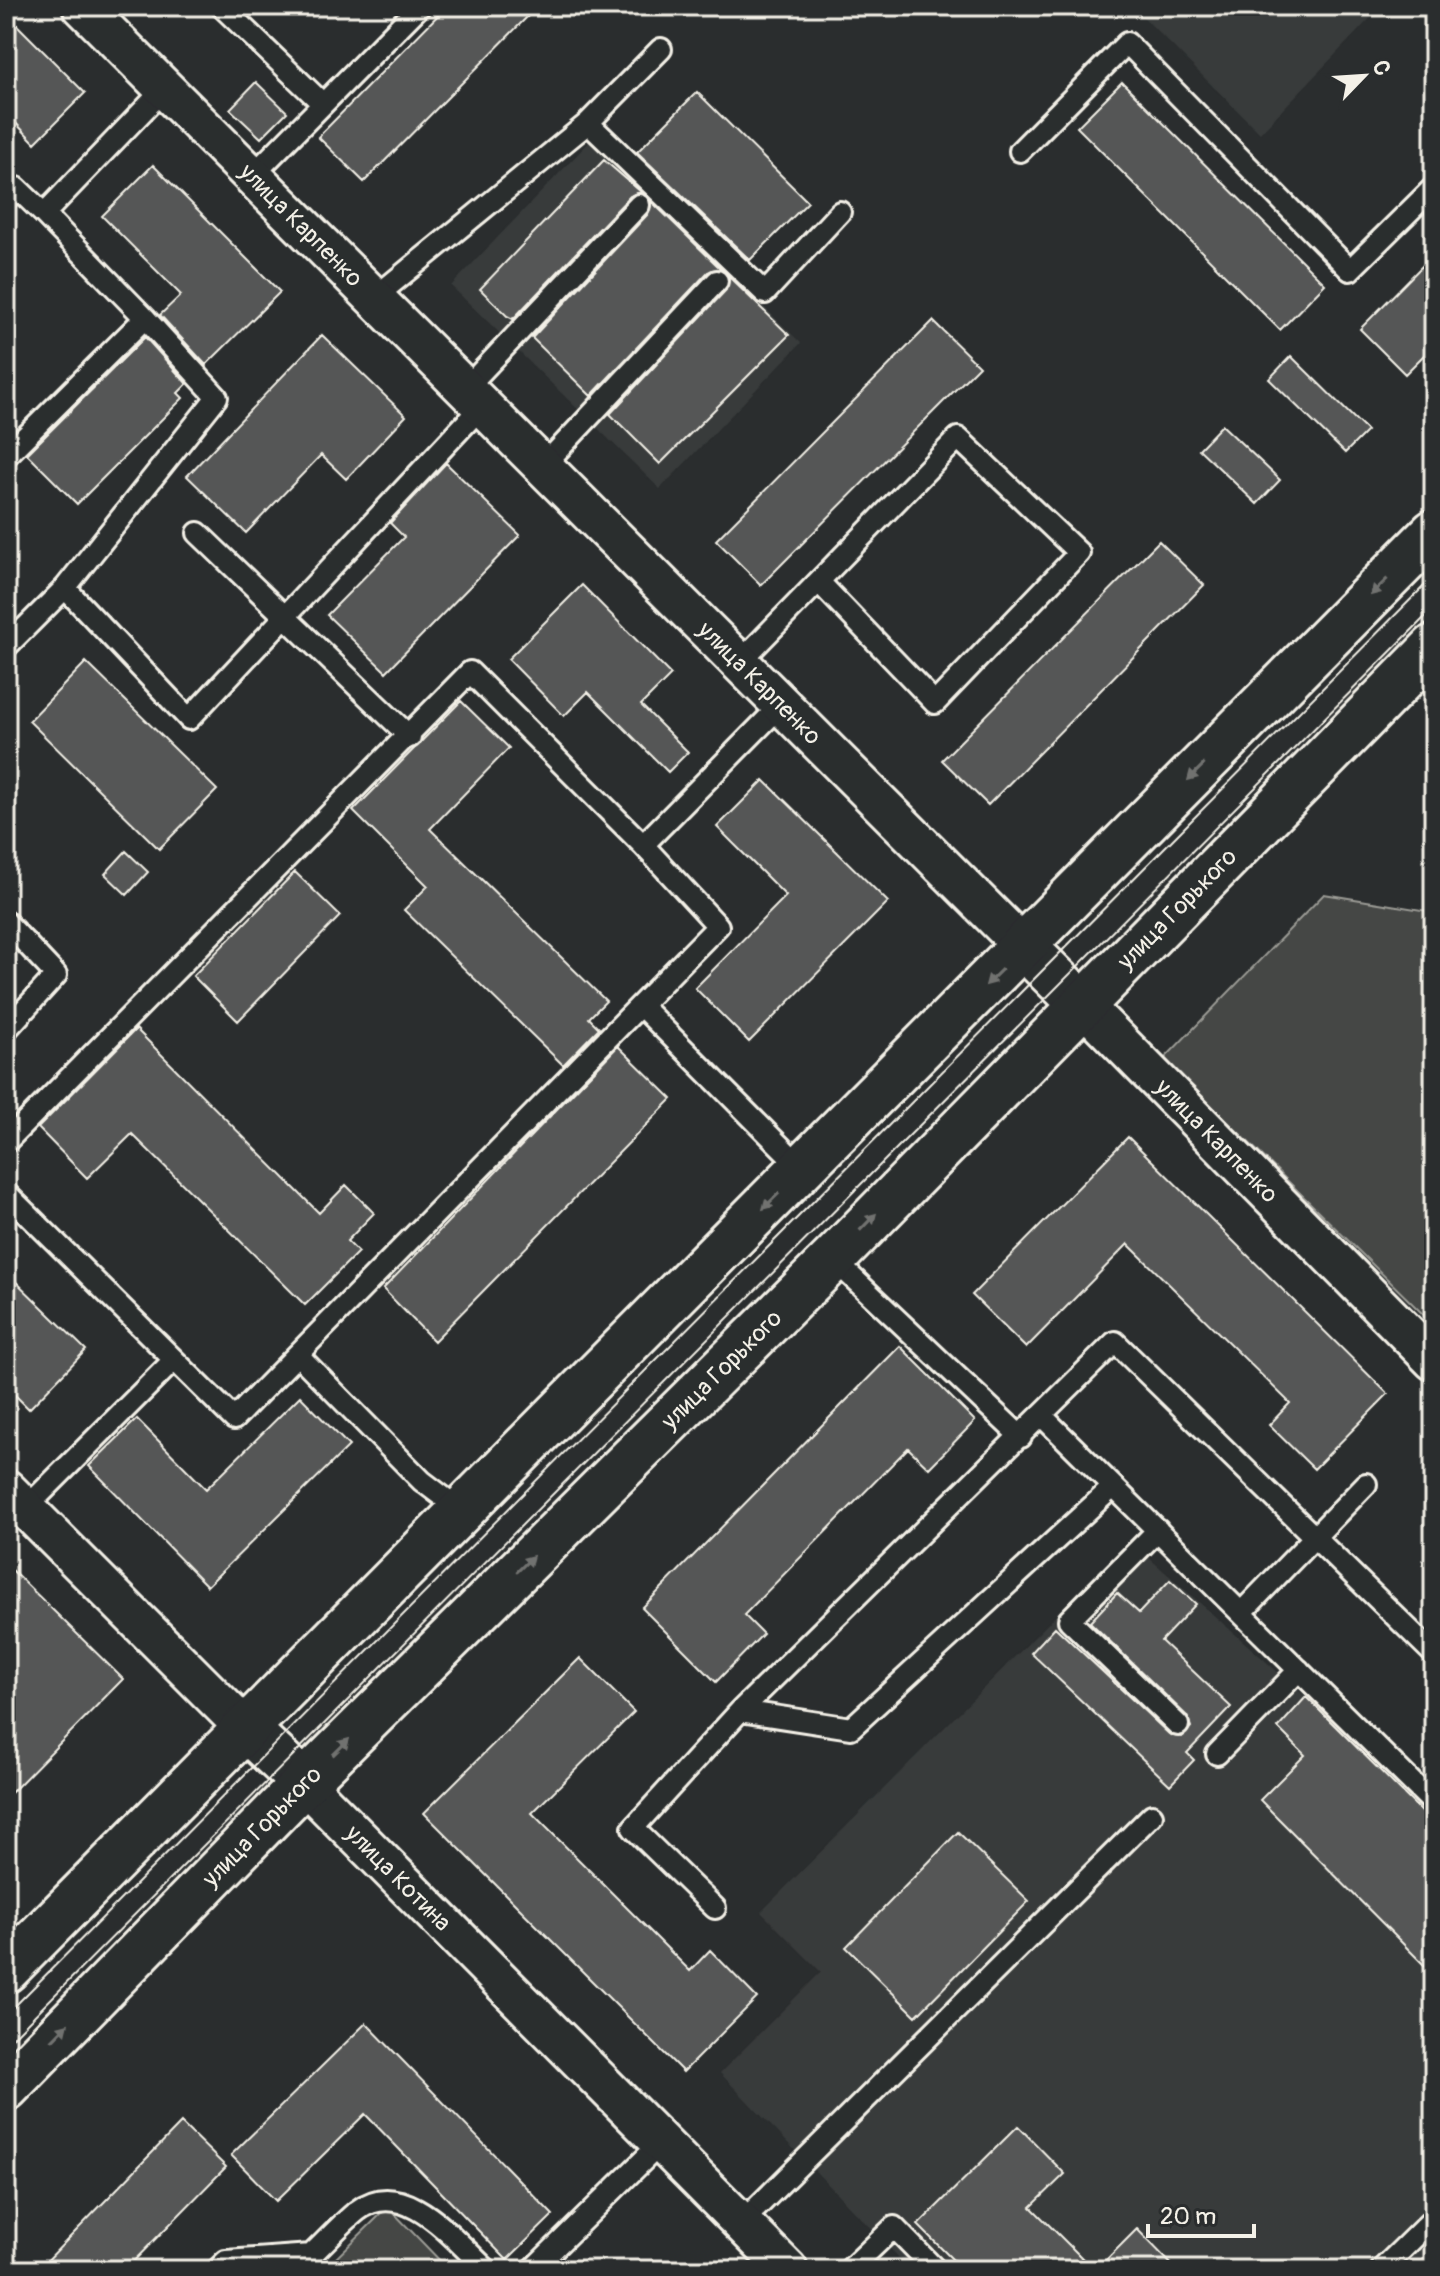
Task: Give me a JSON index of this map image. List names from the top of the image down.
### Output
{
  "streets": {
    "main road": ["улица Карпенко", "улица Горького", "улица Котина"]
  },
  "crossings": [
    ["улица Карпенко", "улица Горького"],
    ["улица Горького", "улица Котина"]
  ],
  "scale_bar": "20 m",
  "north": "top right"
}
